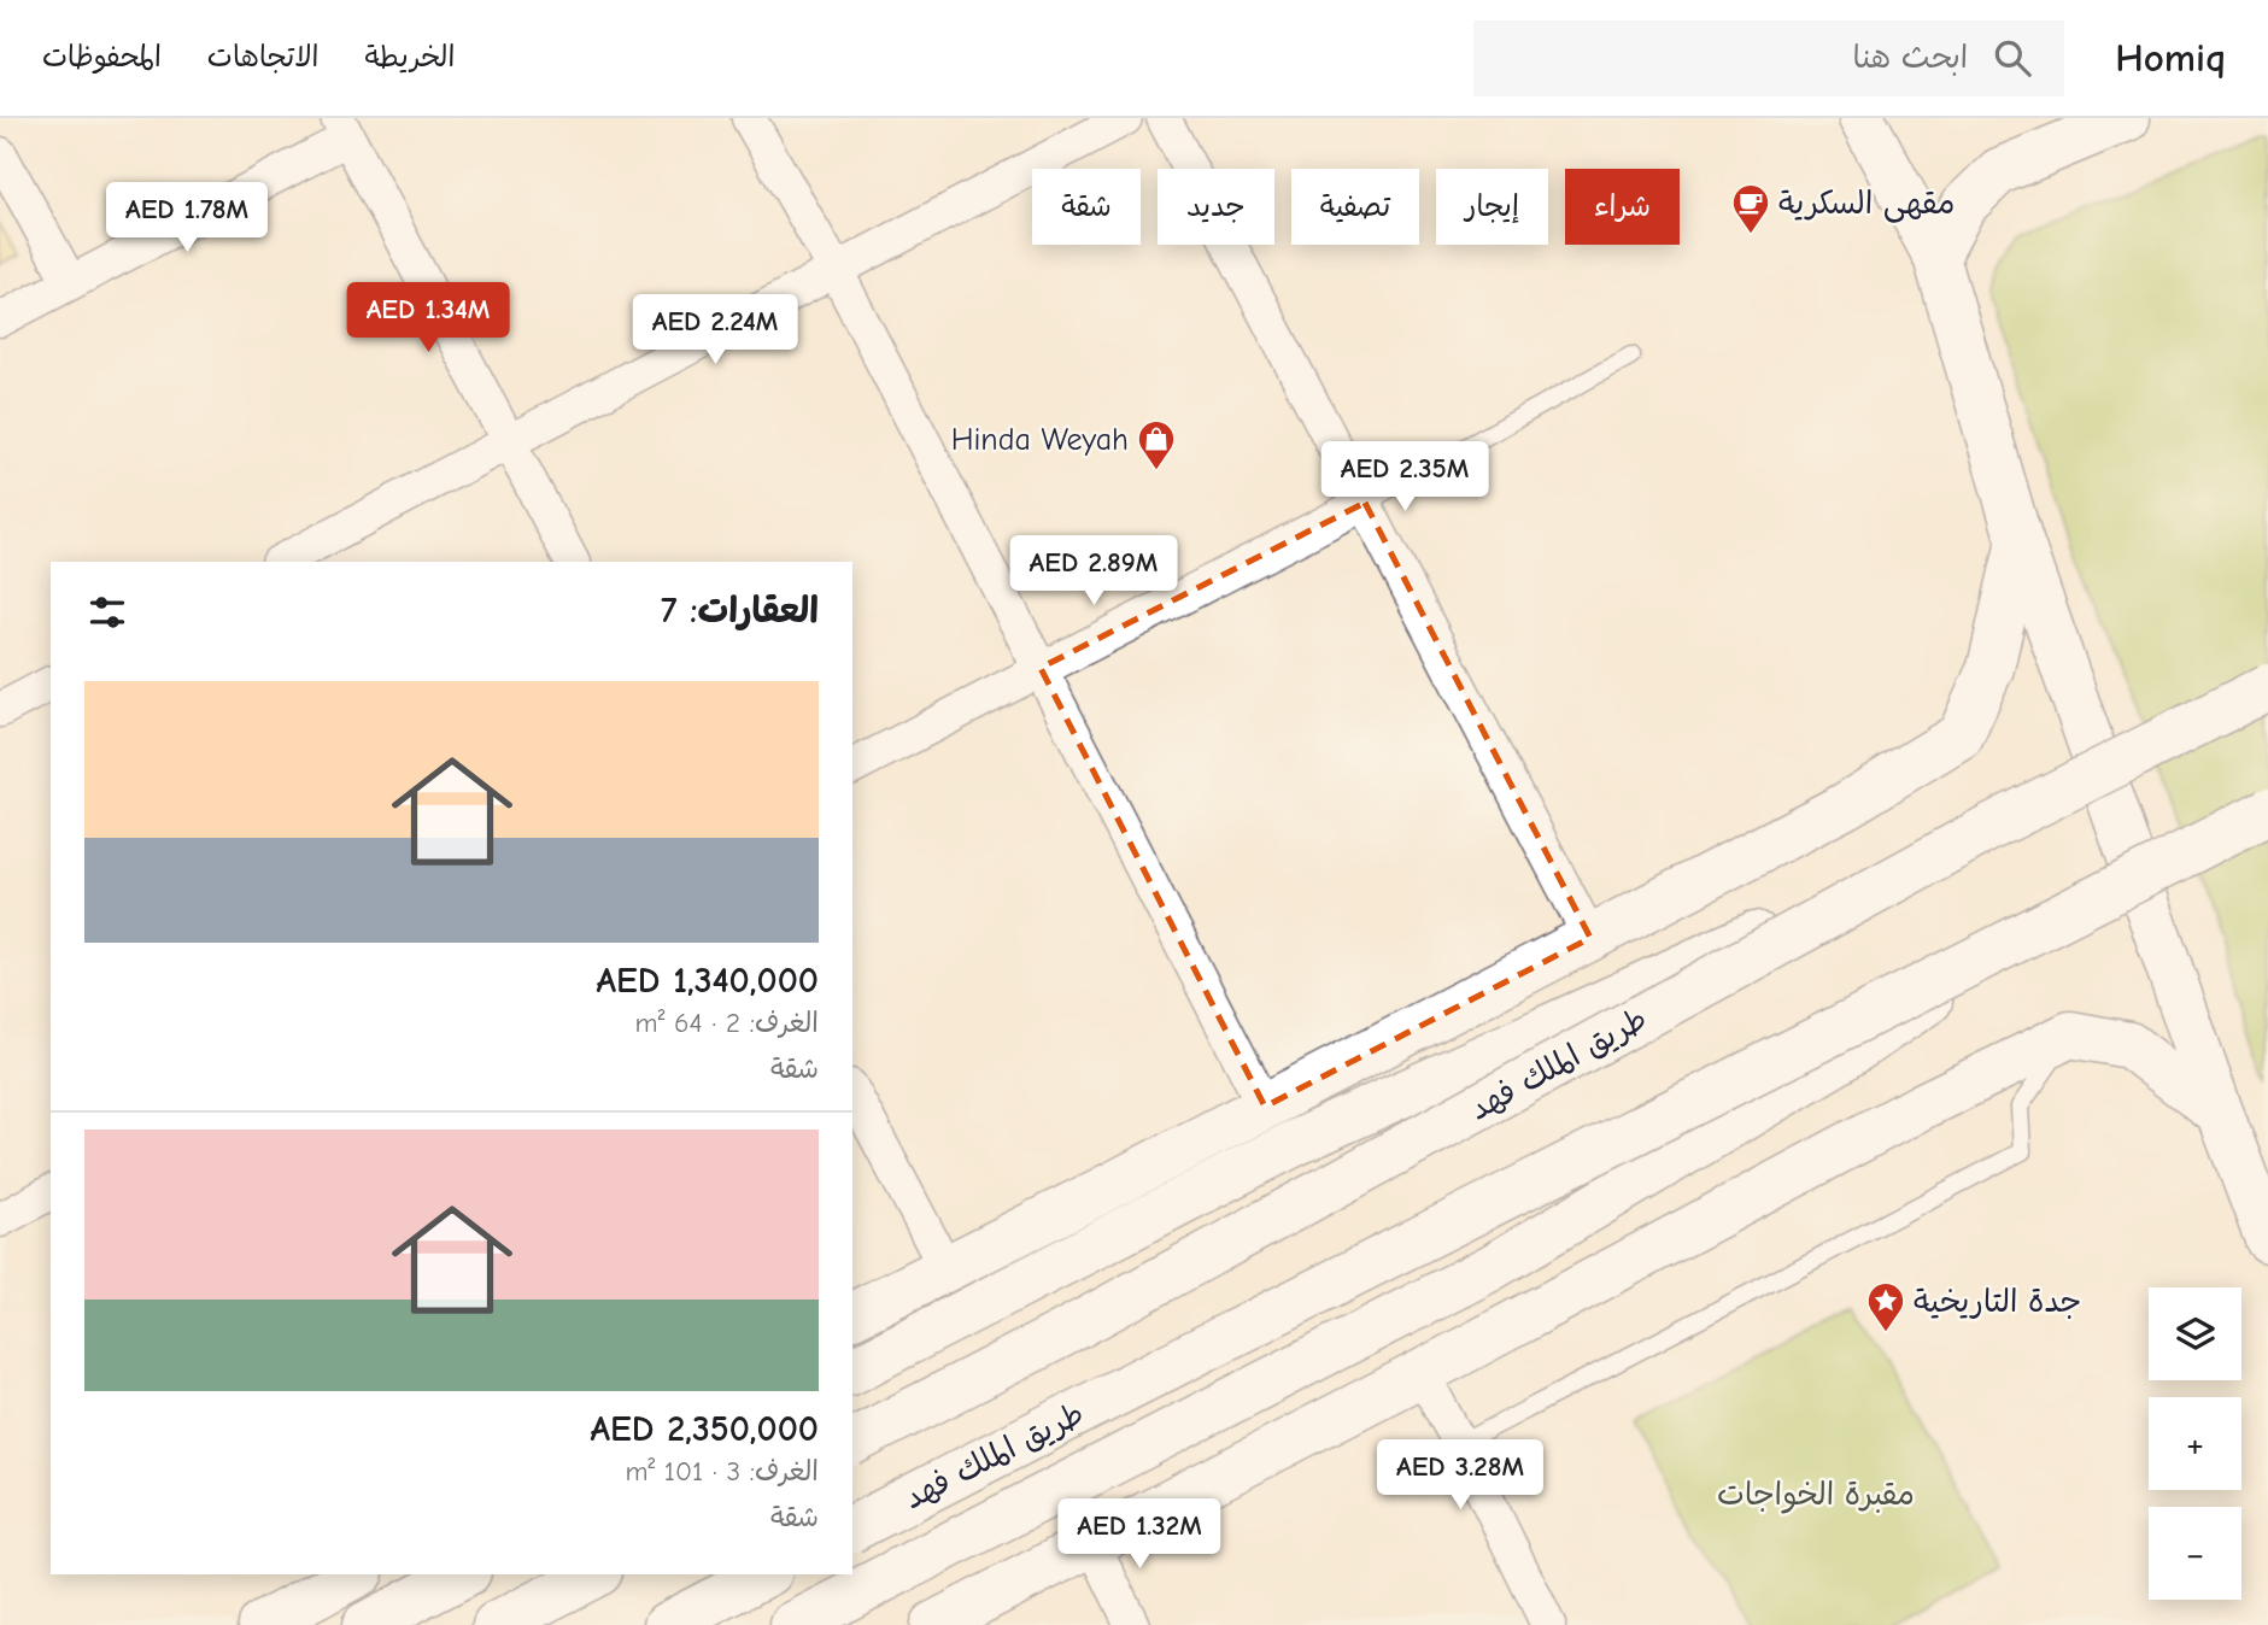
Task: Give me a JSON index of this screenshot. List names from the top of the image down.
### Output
{
  "streets": {
    "main road": ["طريق الملك فهد"]
  },
  "parks": ["مقبرة الخواجات"],
  "places": {
    "cafe": ["مقهى السكرية"],
    "shop": ["Hinda Weyah"],
    "place": ["جدة التاريخية"]
  },
  "page": {
    "header": "Homiq",
    "search": "ابحث هنا",
    "nav": ["الخريطة", "الاتجاهات", "المحفوظات"],
    "chip": [
      "شراء",
      "إيجار",
      "تصفية",
      "جديد",
      "شقة"
    ],
    "price": [
      "AED 1.78M",
      "AED 1.34M",
      "AED 2.24M",
      "AED 2.35M",
      "AED 2.89M",
      "AED 3.28M",
      "AED 1.32M"
    ],
    "heading": "العقارات: 7",
    "list": [
      {
        "name": "AED 1,340,000",
        "note": "الغرف: 2 · 64 m² · شقة"
      },
      {
        "name": "AED 2,350,000",
        "note": "الغرف: 3 · 101 m² · شقة"
      }
    ],
    "map_buttons": ["+", "−"]
  }
}
